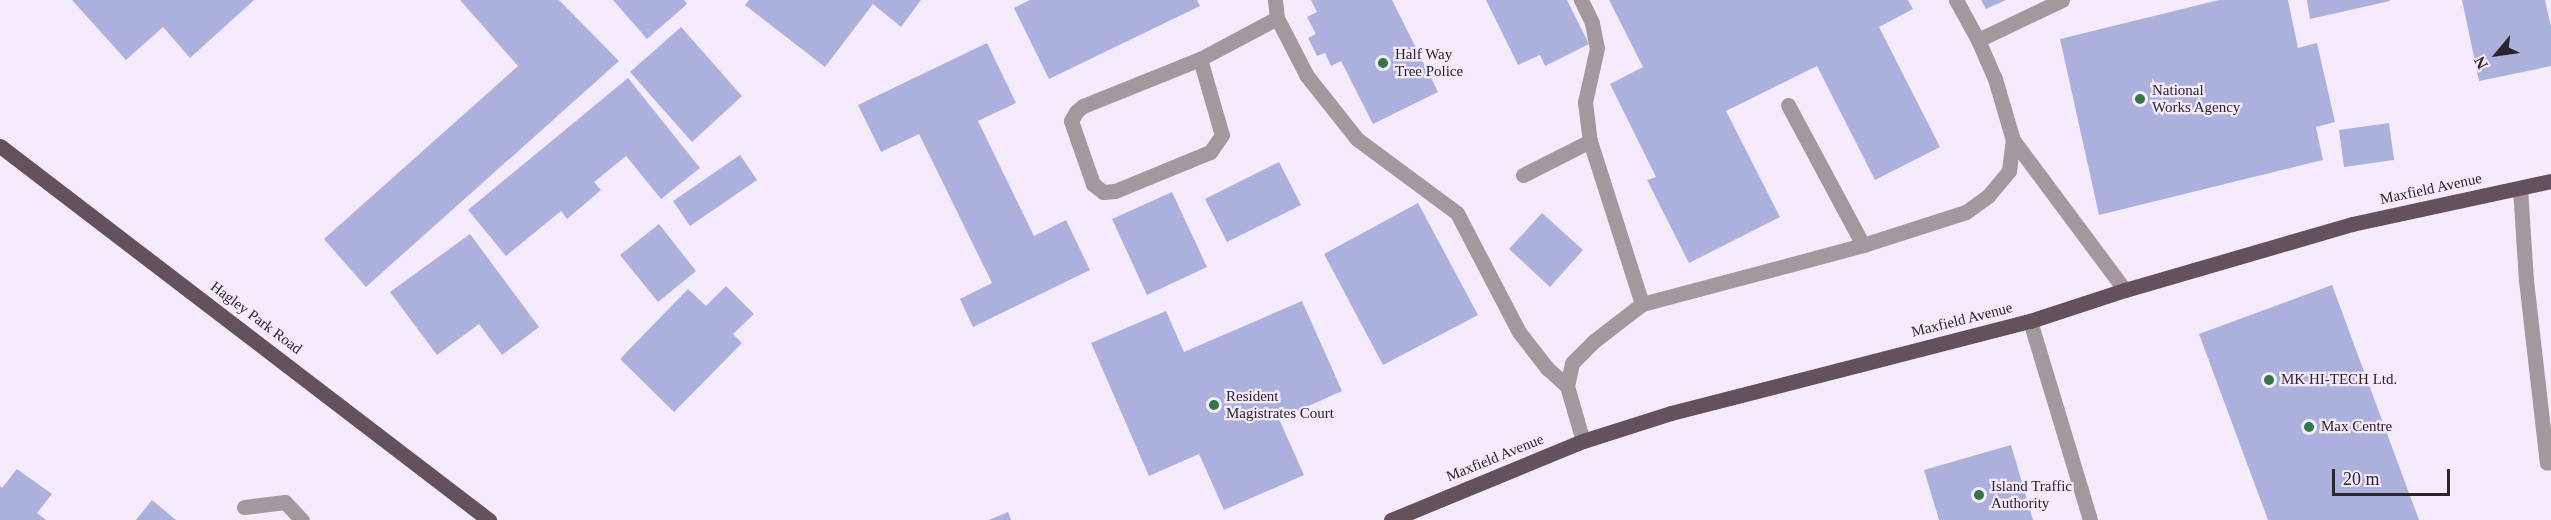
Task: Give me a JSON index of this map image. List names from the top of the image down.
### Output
{
  "streets": {
    "main road": ["Maxfield Avenue", "Hagley Park Road"]
  },
  "places": [
    "Half Way Tree Police",
    "National Works Agency",
    "MK HI-TECH Ltd.",
    "Resident Magistrates Court",
    "Max Centre",
    "Island Traffic Authority"
  ],
  "scale_bar": "20 m",
  "north": "bottom left"
}
